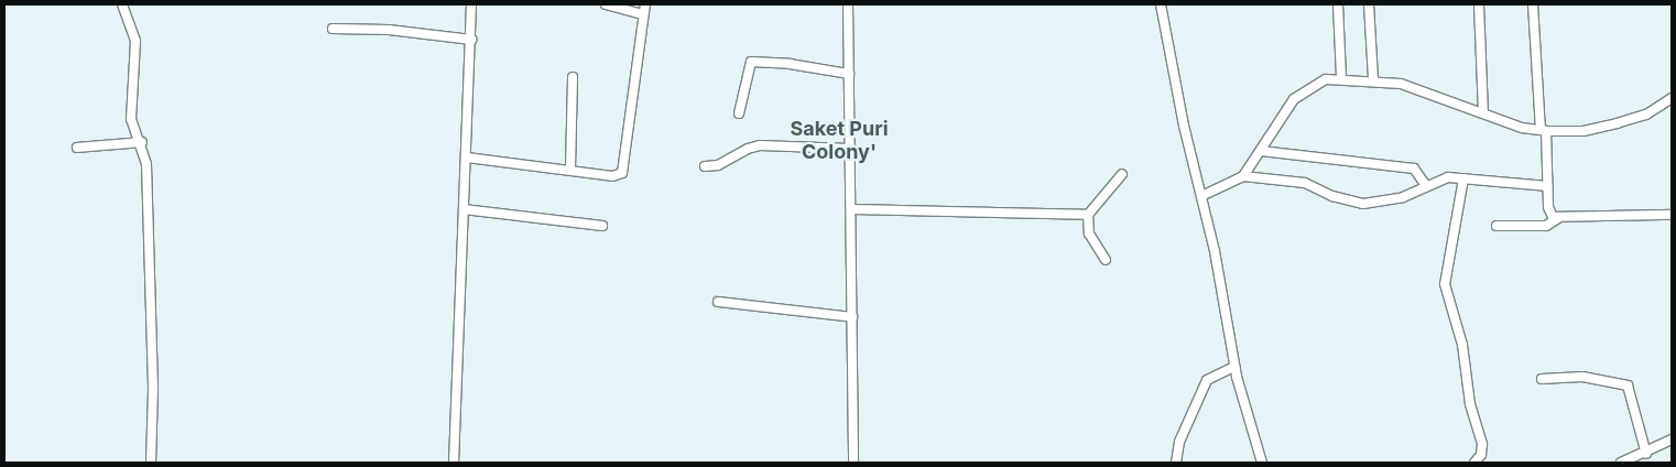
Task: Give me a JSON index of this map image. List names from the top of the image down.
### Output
{
  "districts": ["Saket Puri Colony'"]
}
